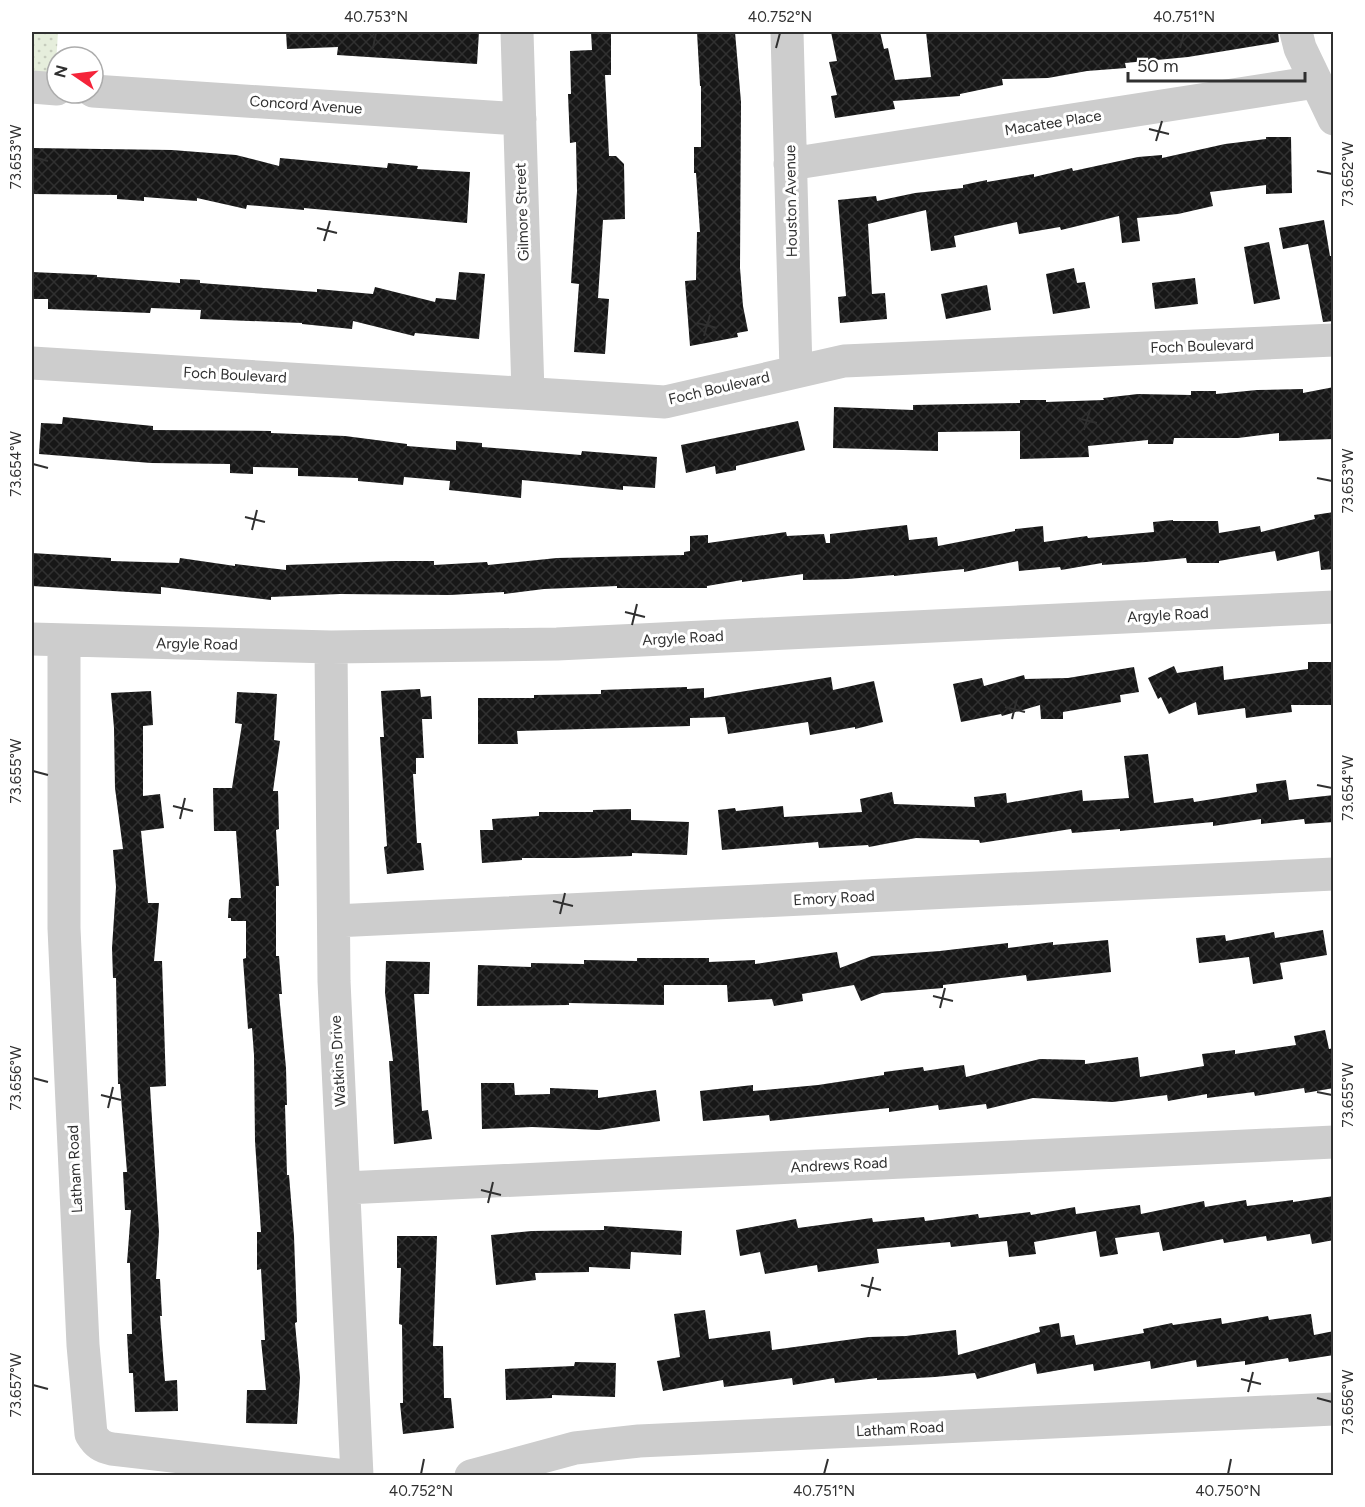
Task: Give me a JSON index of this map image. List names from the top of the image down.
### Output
{
  "streets": {
    "street": [
      "Concord Avenue",
      "Macatee Place",
      "Houston Avenue",
      "Gilmore Street",
      "Foch Boulevard",
      "Argyle Road",
      "Emory Road",
      "Watkins Drive",
      "Andrews Road",
      "Latham Road"
    ]
  },
  "crossings": [
    ["Concord Avenue", "Gilmore Street"],
    ["Macatee Place", "Houston Avenue"],
    ["Houston Avenue", "Foch Boulevard"],
    ["Gilmore Street", "Foch Boulevard"],
    ["Argyle Road", "Watkins Drive"],
    ["Argyle Road", "Latham Road"],
    ["Emory Road", "Watkins Drive"],
    ["Watkins Drive", "Andrews Road"]
  ],
  "scale_bar": "50 m",
  "north": "left",
  "coordinates": [
    "40.753°N",
    "40.752°N",
    "40.751°N",
    "73.653°W",
    "73.652°W",
    "73.654°W",
    "73.655°W",
    "73.656°W",
    "73.657°W",
    "40.750°N"
  ]
}
